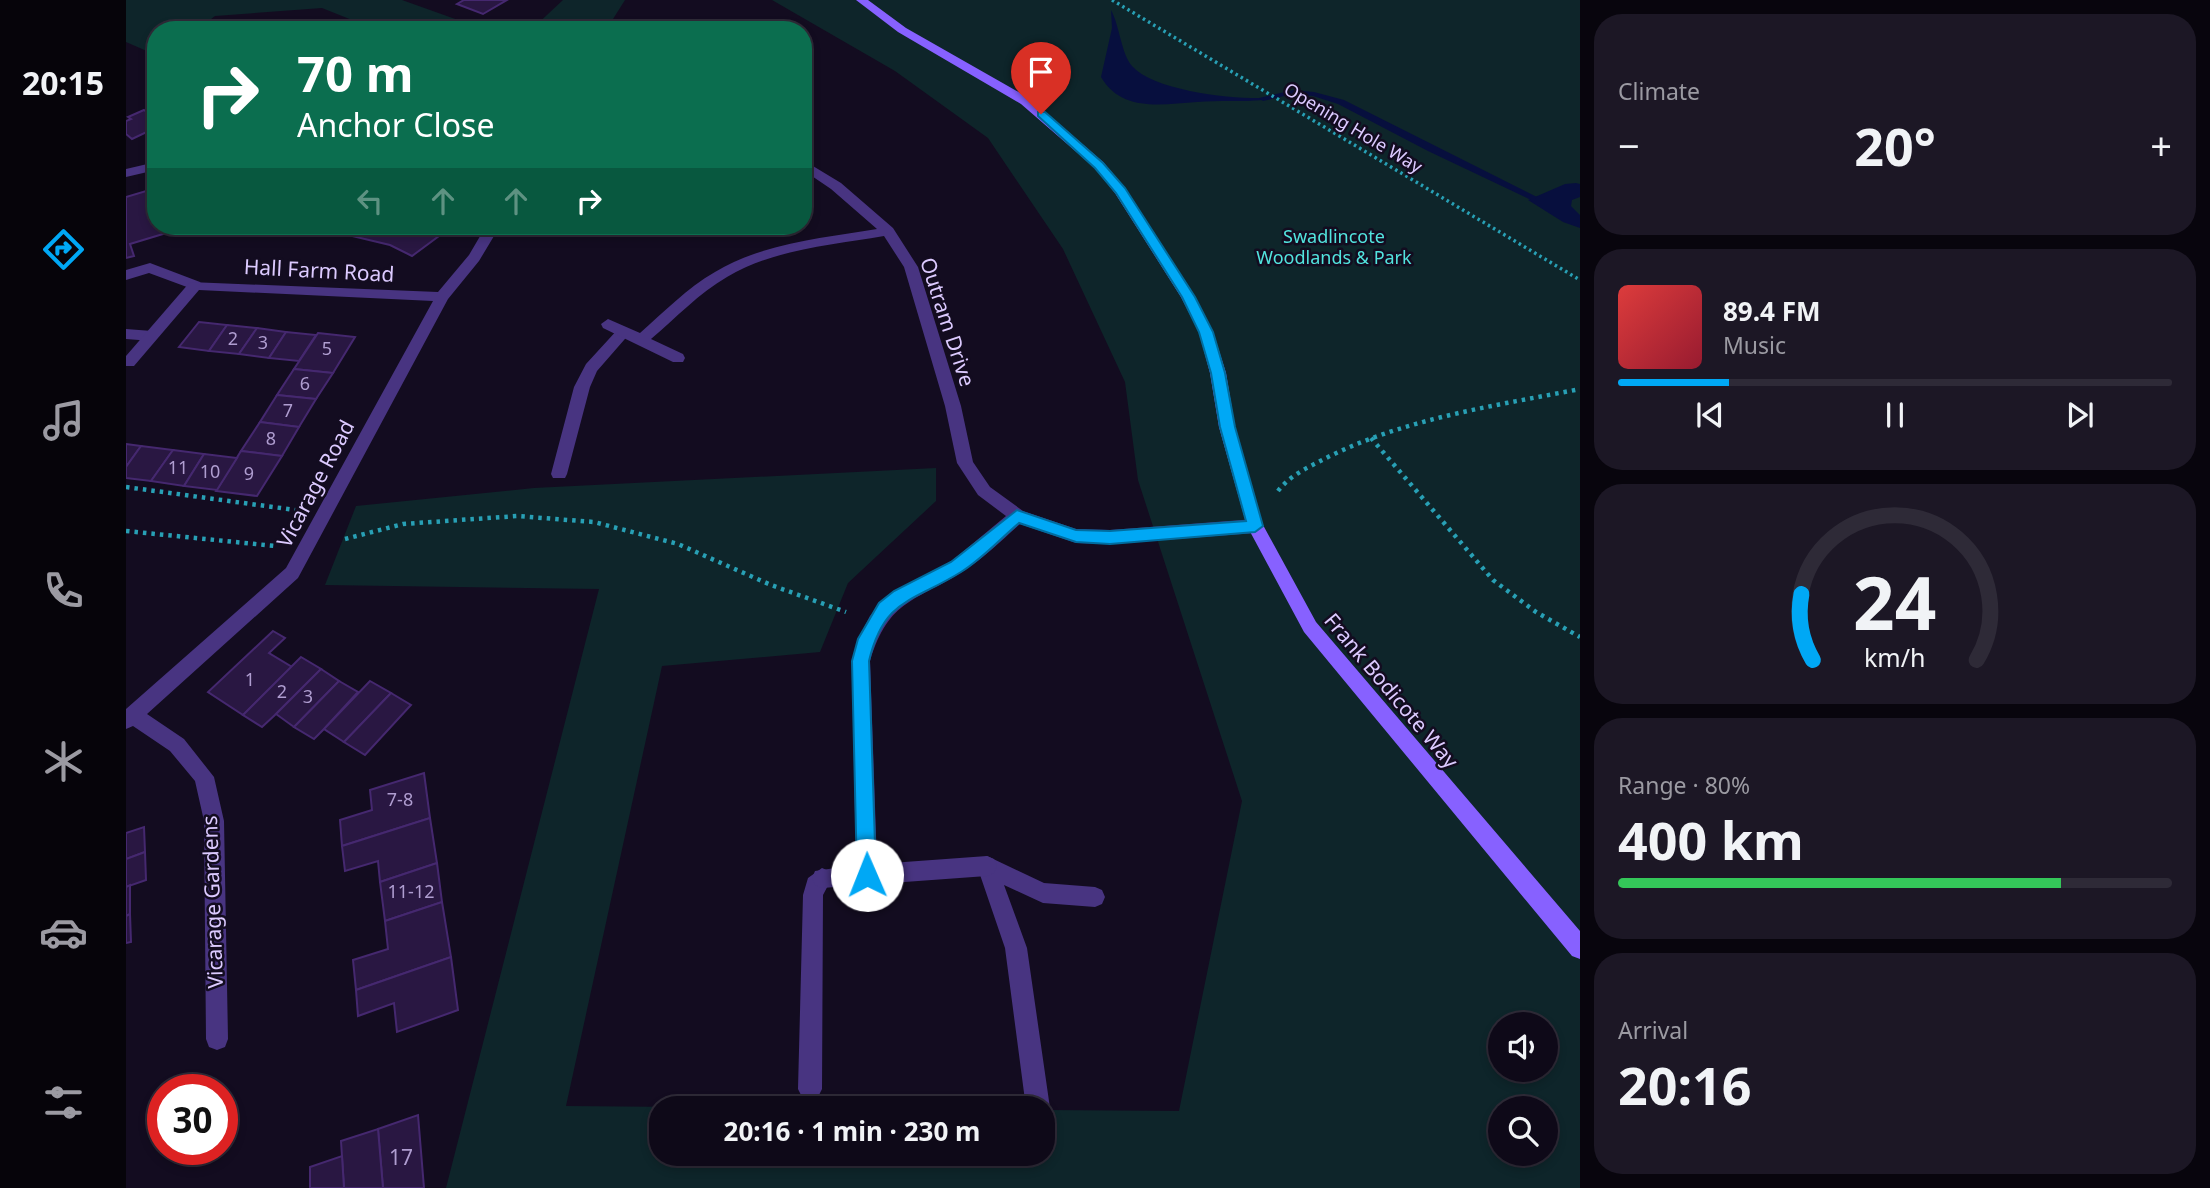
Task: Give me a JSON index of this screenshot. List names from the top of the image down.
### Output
{
  "streets": {
    "street": [
      "Hall Farm Road",
      "Outram Drive",
      "Vicarage Road",
      "Frank Bodicote Way",
      "Vicarage Gardens"
    ],
    "path": ["Opening Hole Way"]
  },
  "crossings": [
    ["Hall Farm Road", "Vicarage Road"],
    ["Outram Drive", "Frank Bodicote Way"],
    ["Vicarage Road", "Vicarage Gardens"]
  ],
  "parks": ["Swadlincote Woodlands & Park"],
  "house_numbers": [
    "2",
    "3",
    "5",
    "6",
    "7",
    "8",
    "11",
    "10",
    "9",
    "1",
    "2",
    "3",
    "7-8",
    "11-12",
    "17"
  ],
  "page": {
    "tabs": "20:15",
    "tile": [
      "Climate",
      ["Range · 80%", "400 km"],
      ["Arrival", "20:16"]
    ],
    "turn": ["70 m", "Anchor Close"],
    "heat": ["−", "20°", "+"],
    "song": ["89.4 FM", "Music"],
    "limit": "30",
    "trip": "20:16 · 1 min · 230 m",
    "gauge": ["24", "km/h"]
  }
}
